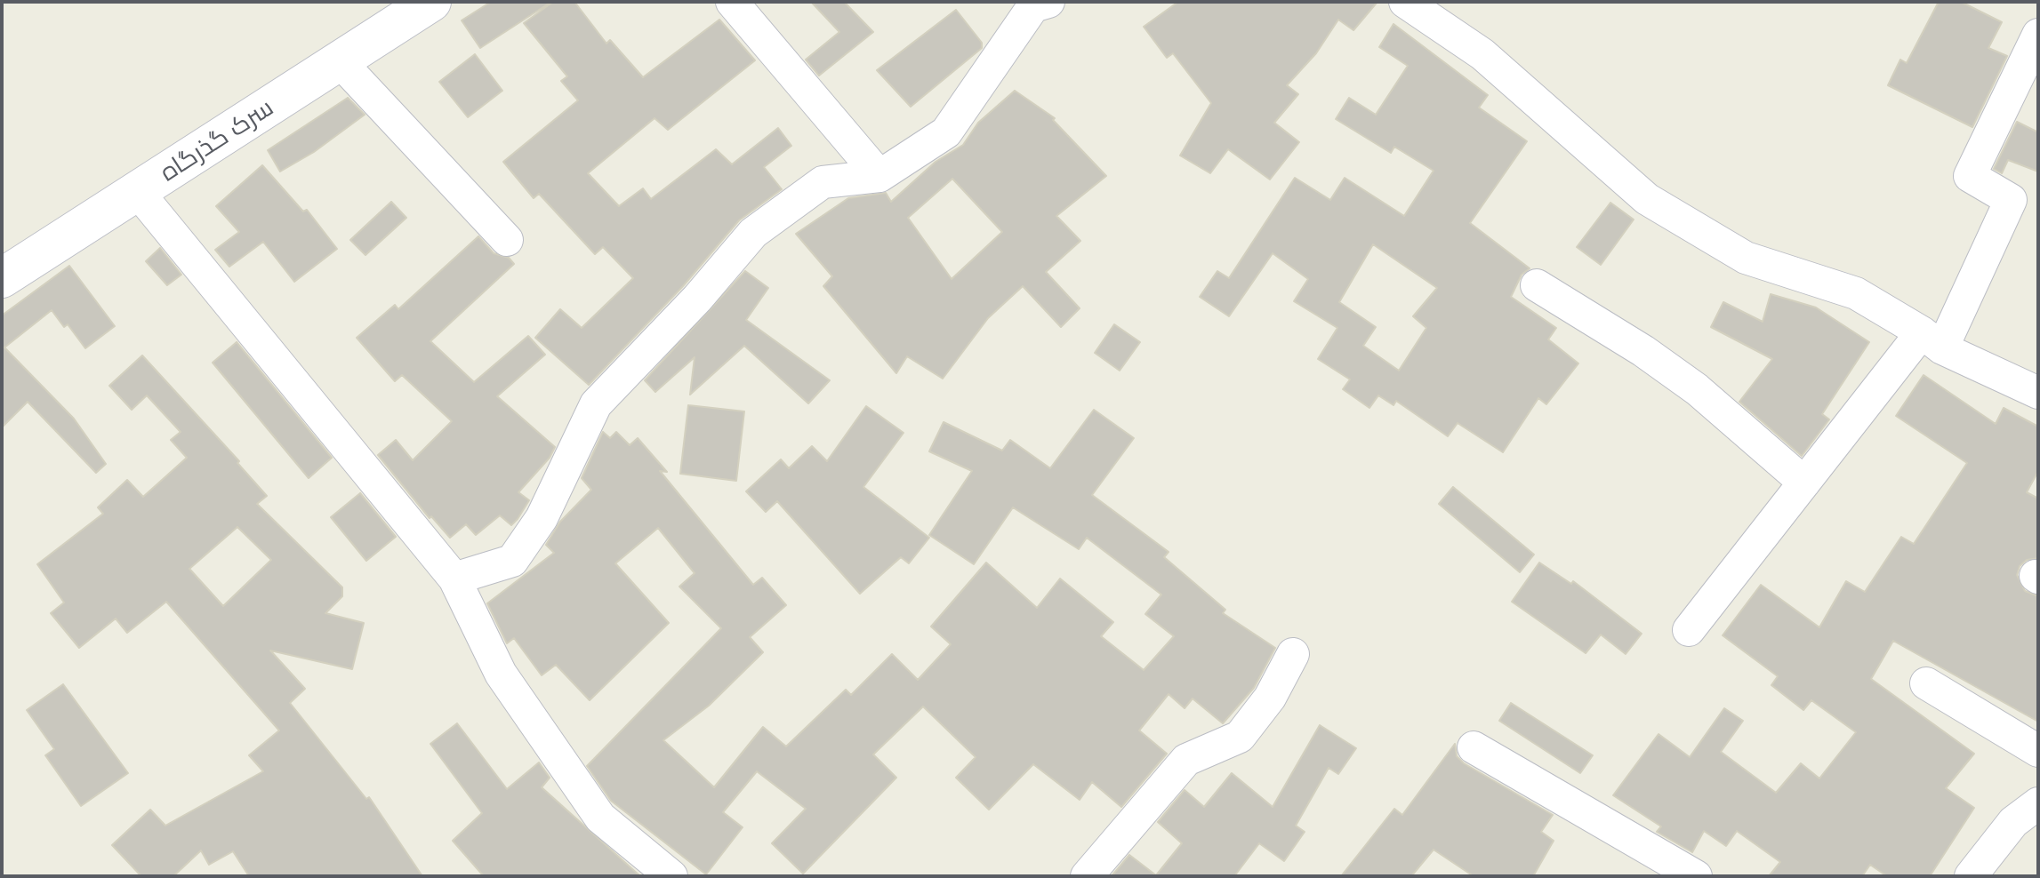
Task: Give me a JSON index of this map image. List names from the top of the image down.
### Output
{
  "streets": {
    "street": ["سرک گذرگاه"]
  }
}
